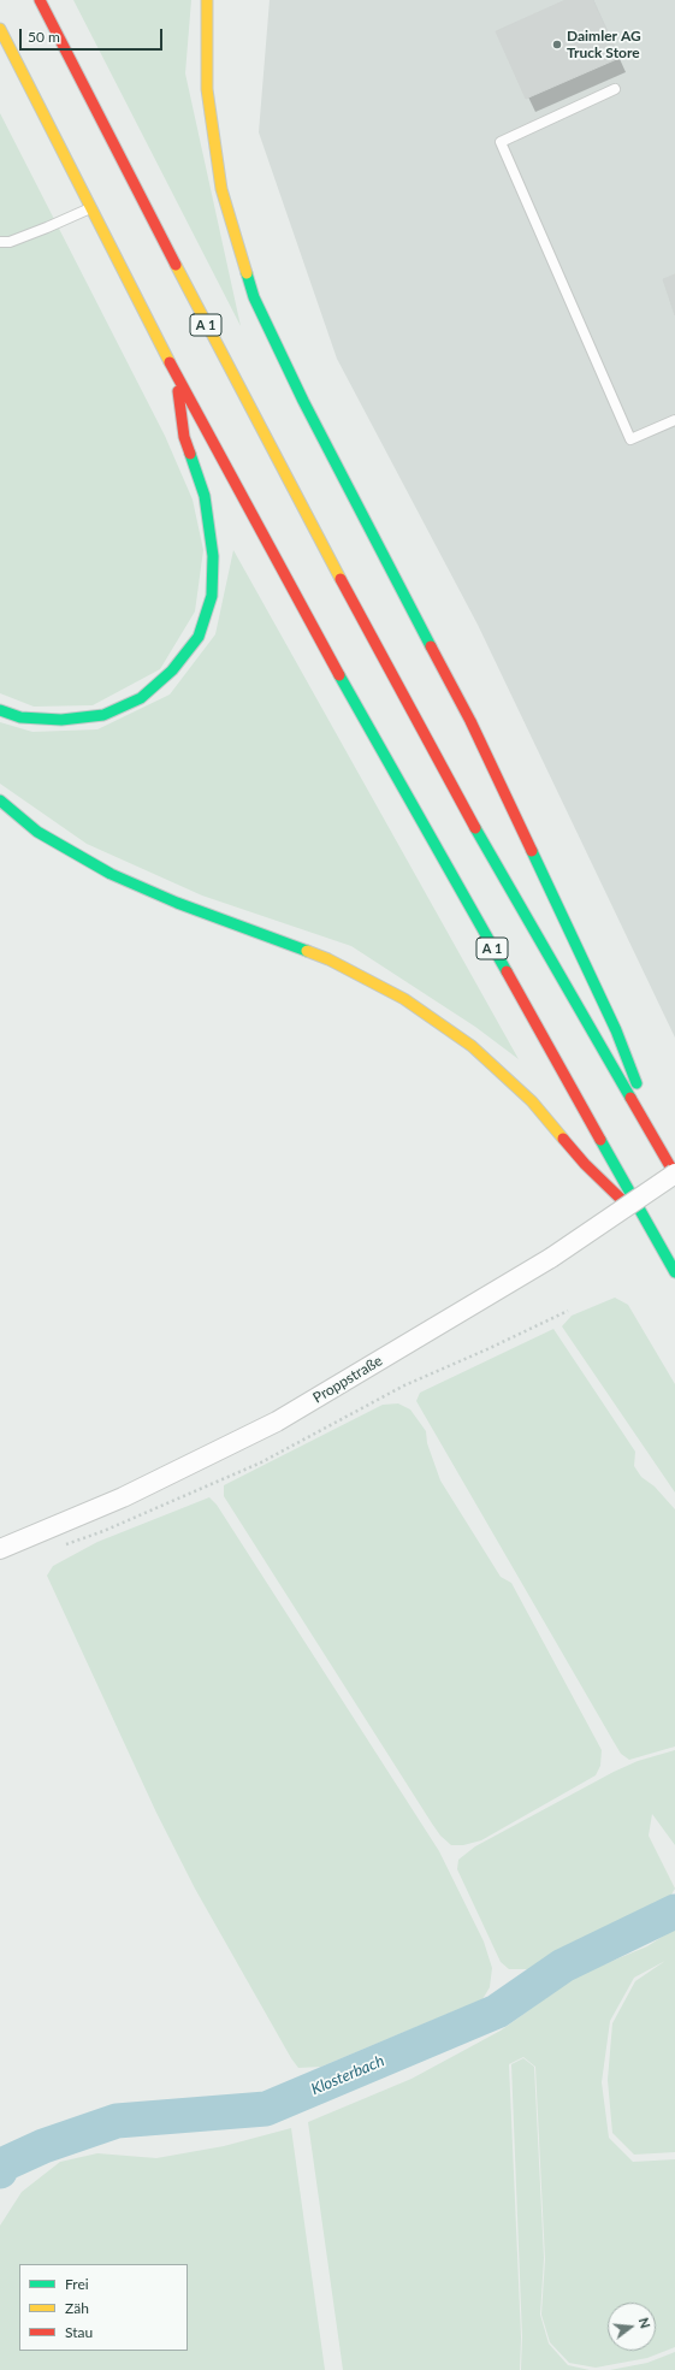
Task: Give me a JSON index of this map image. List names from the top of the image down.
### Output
{
  "streets": {
    "highway": ["A 1"],
    "street": ["Proppstraße"]
  },
  "crossings": [
    ["A 1", "Proppstraße"]
  ],
  "water": ["Klosterbach"],
  "places": ["Daimler AG Truck Store"],
  "legend": ["Frei", "Zäh", "Stau"],
  "scale_bar": "50 m",
  "north": "right"
}
